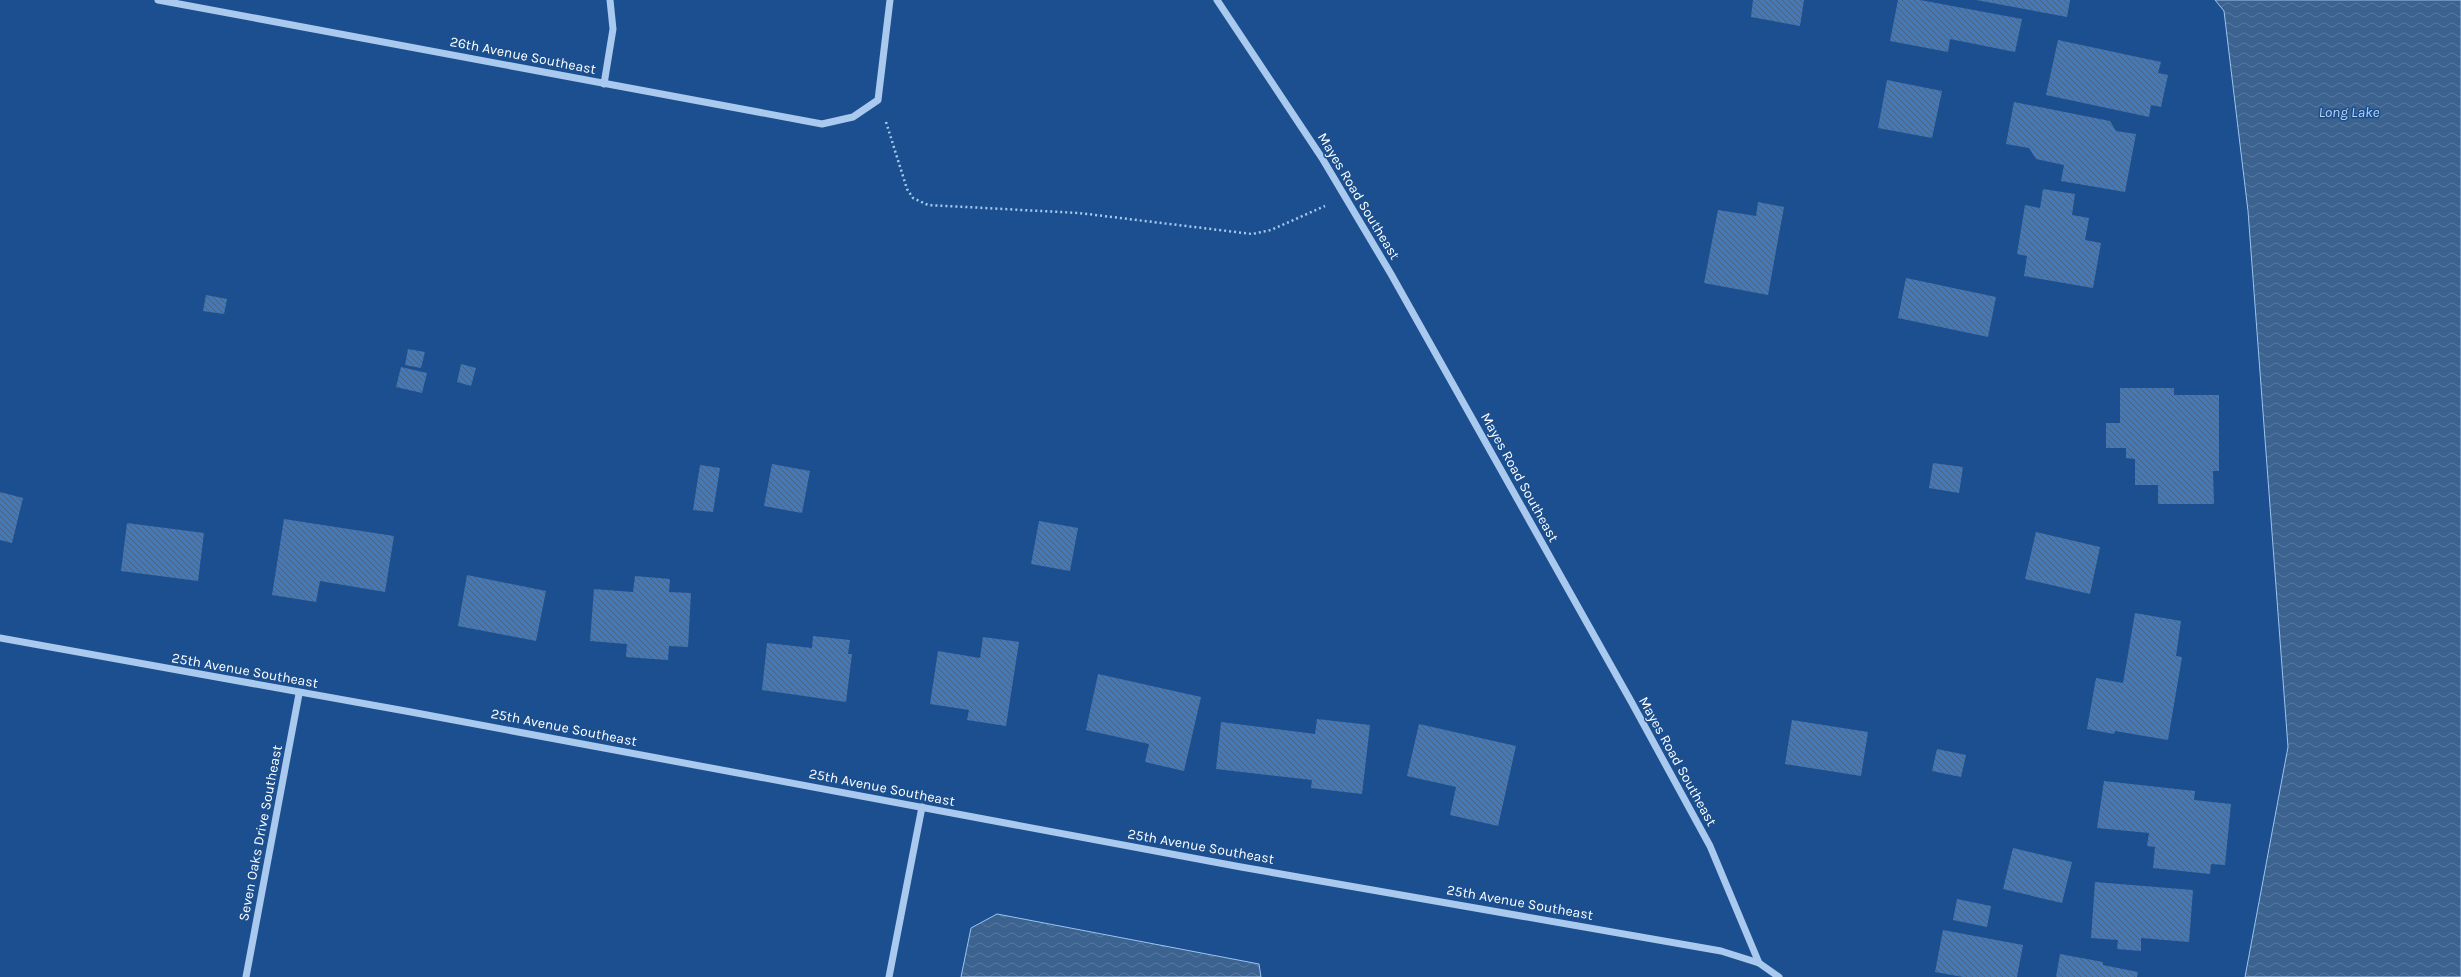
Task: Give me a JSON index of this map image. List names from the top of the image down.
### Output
{
  "streets": {
    "street": [
      "26th Avenue Southeast",
      "Mayes Road Southeast",
      "25th Avenue Southeast",
      "Seven Oaks Drive Southeast"
    ]
  },
  "crossings": [
    ["Mayes Road Southeast", "25th Avenue Southeast"],
    ["25th Avenue Southeast", "Seven Oaks Drive Southeast"]
  ],
  "water": ["Long Lake"]
}
